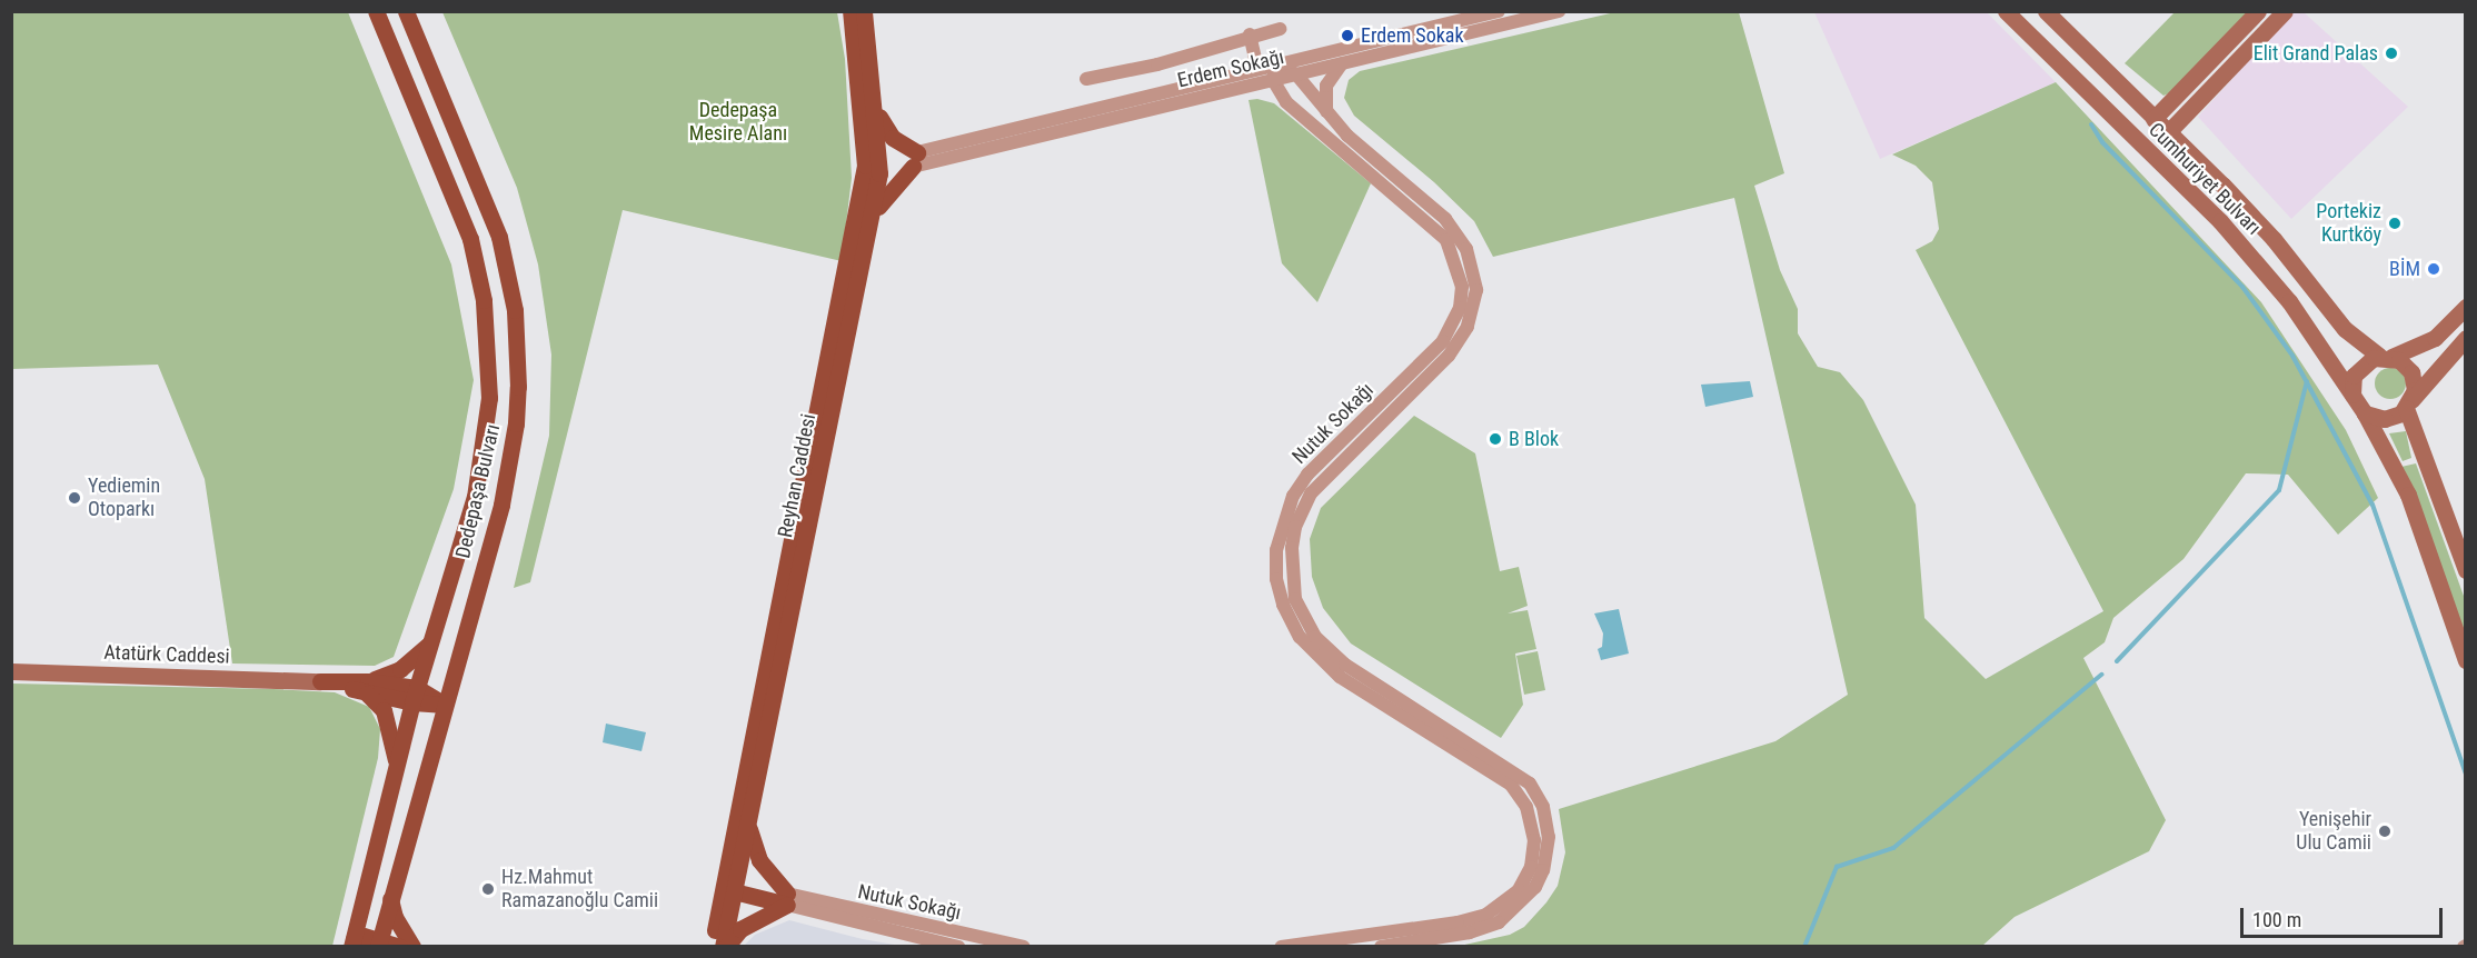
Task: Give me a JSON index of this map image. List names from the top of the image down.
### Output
{
  "streets": {
    "main road": ["Reyhan Caddesi", "Dedepaşa Bulvarı"],
    "street": [
      "Erdem Sokağı",
      "Cumhuriyet Bulvarı",
      "Nutuk Sokağı",
      "Atatürk Caddesi"
    ]
  },
  "crossings": [
    ["Erdem Sokağı", "Nutuk Sokağı"]
  ],
  "parks": ["Dedepaşa Mesire Alanı"],
  "places": [
    "Erdem Sokak",
    "Elit Grand Palas",
    "Portekiz Kurtköy",
    "BİM",
    "B Blok",
    "Yediemin Otoparkı",
    "Yenişehir Ulu Camii",
    "Hz.Mahmut Ramazanoğlu Camii"
  ],
  "scale_bar": "100 m"
}
